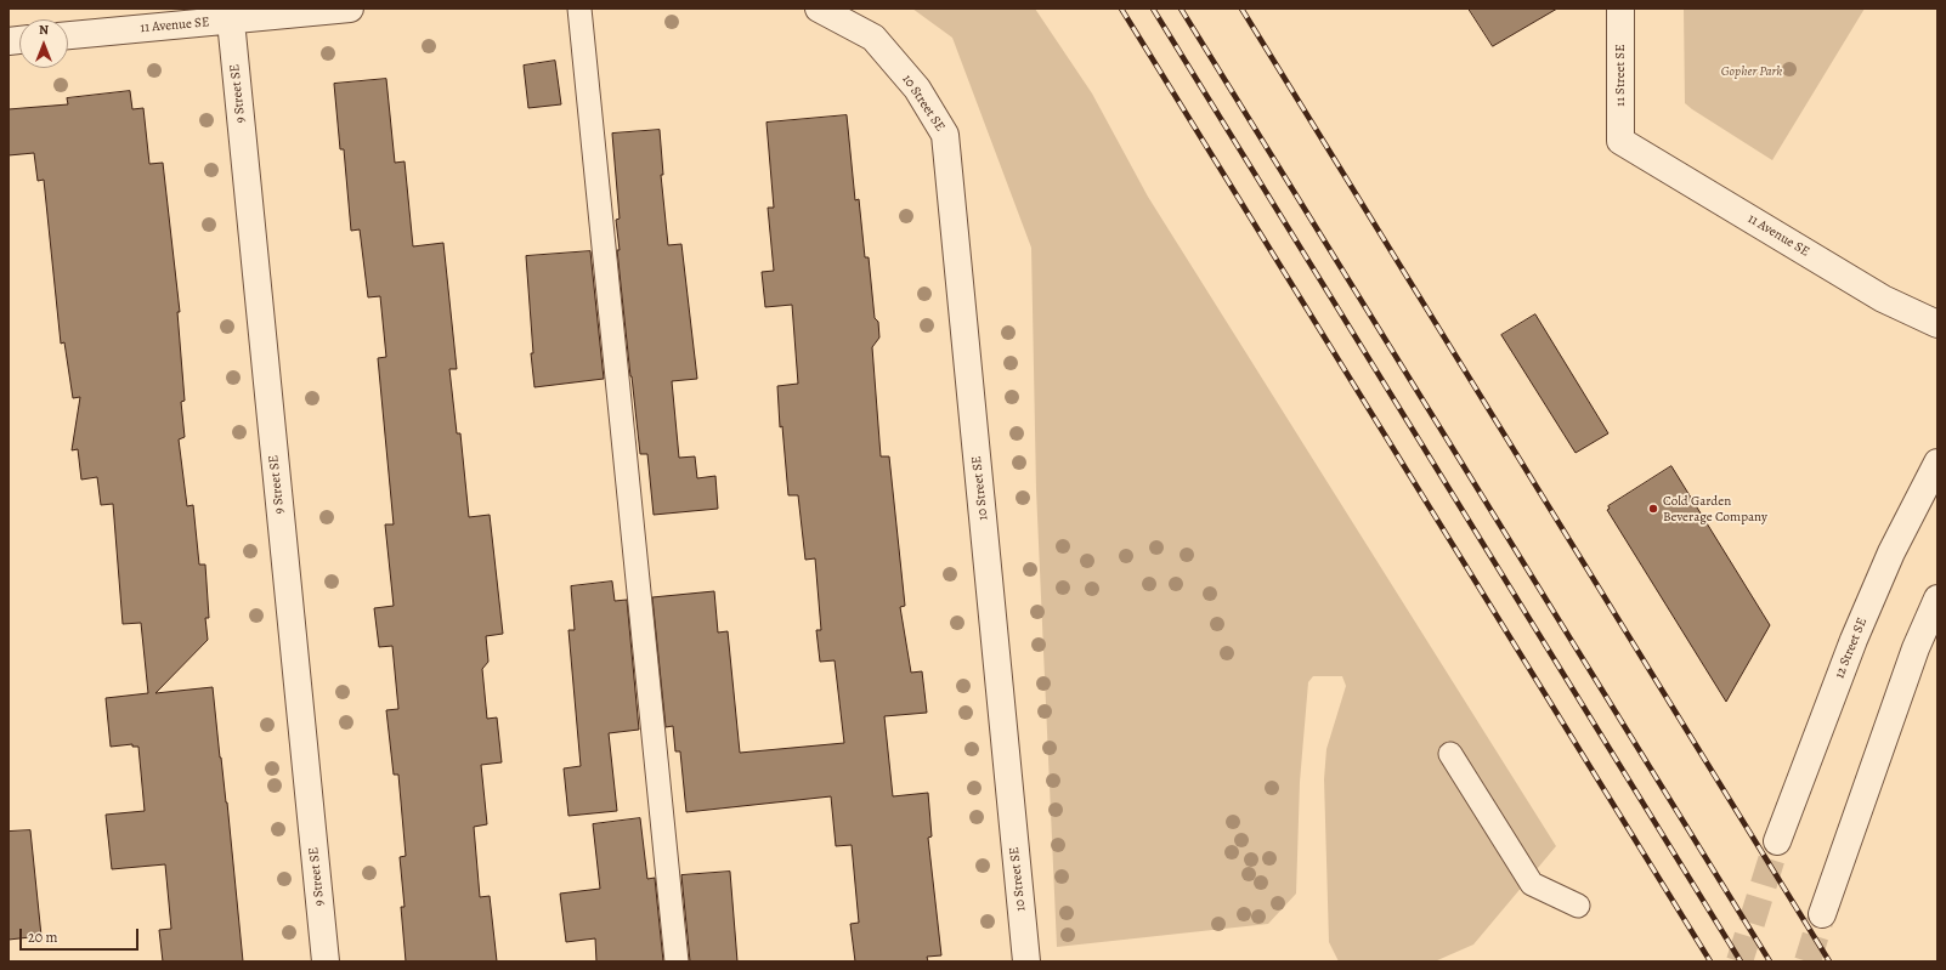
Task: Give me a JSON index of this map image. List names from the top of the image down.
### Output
{
  "streets": {
    "street": [
      "11 Avenue SE",
      "11 Street SE",
      "9 Street SE",
      "10 Street SE",
      "12 Street SE"
    ]
  },
  "crossings": [
    ["11 Avenue SE", "11 Street SE"],
    ["11 Avenue SE", "9 Street SE"]
  ],
  "parks": ["Gopher Park"],
  "places": ["Cold Garden Beverage Company"],
  "scale_bar": "20 m",
  "north": "top"
}
